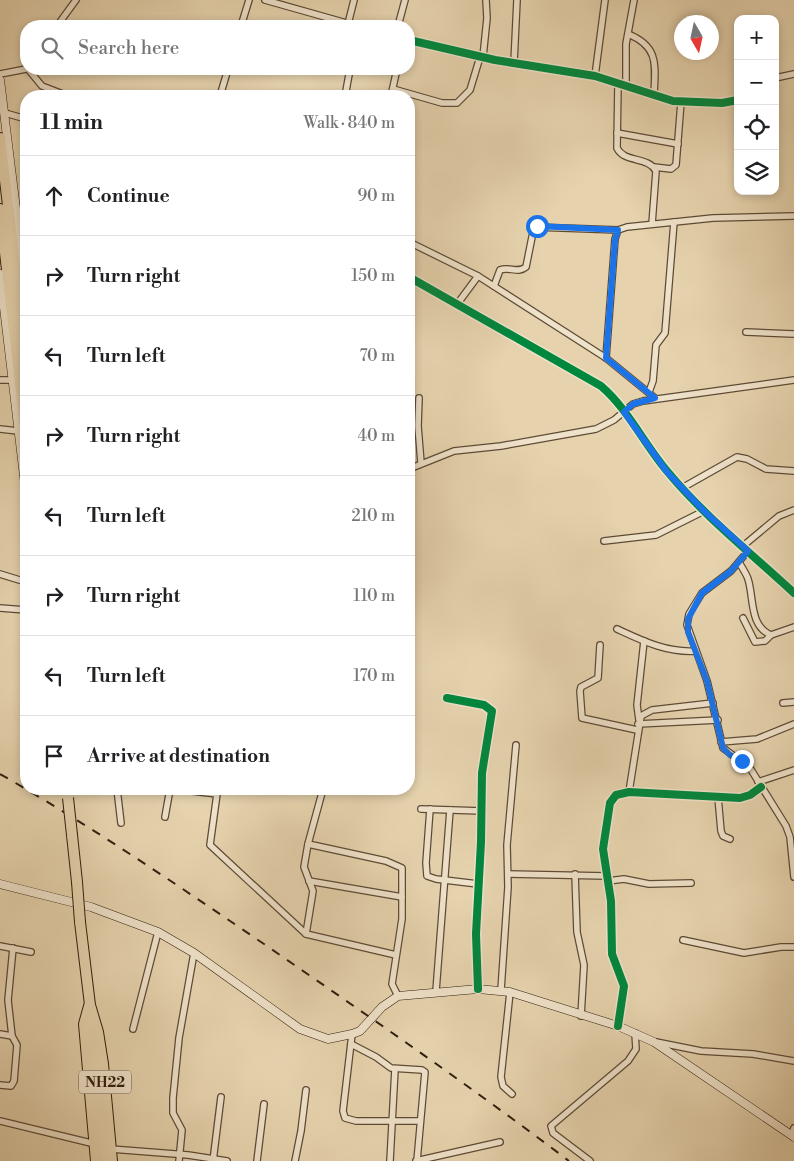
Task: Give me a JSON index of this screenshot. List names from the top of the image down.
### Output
{
  "streets": {
    "highway": ["NH22"]
  },
  "north": "bottom",
  "page": {
    "map_buttons": ["+", "−"],
    "search": "Search here",
    "heading": ["11 min", "Walk · 840 m"],
    "list": [
      ["Continue", "90 m"],
      ["Turn right", "150 m"],
      ["Turn left", "70 m"],
      ["Turn right", "40 m"],
      ["Turn left", "210 m"],
      ["Turn right", "110 m"],
      ["Turn left", "170 m"],
      "Arrive at destination"
    ]
  }
}
